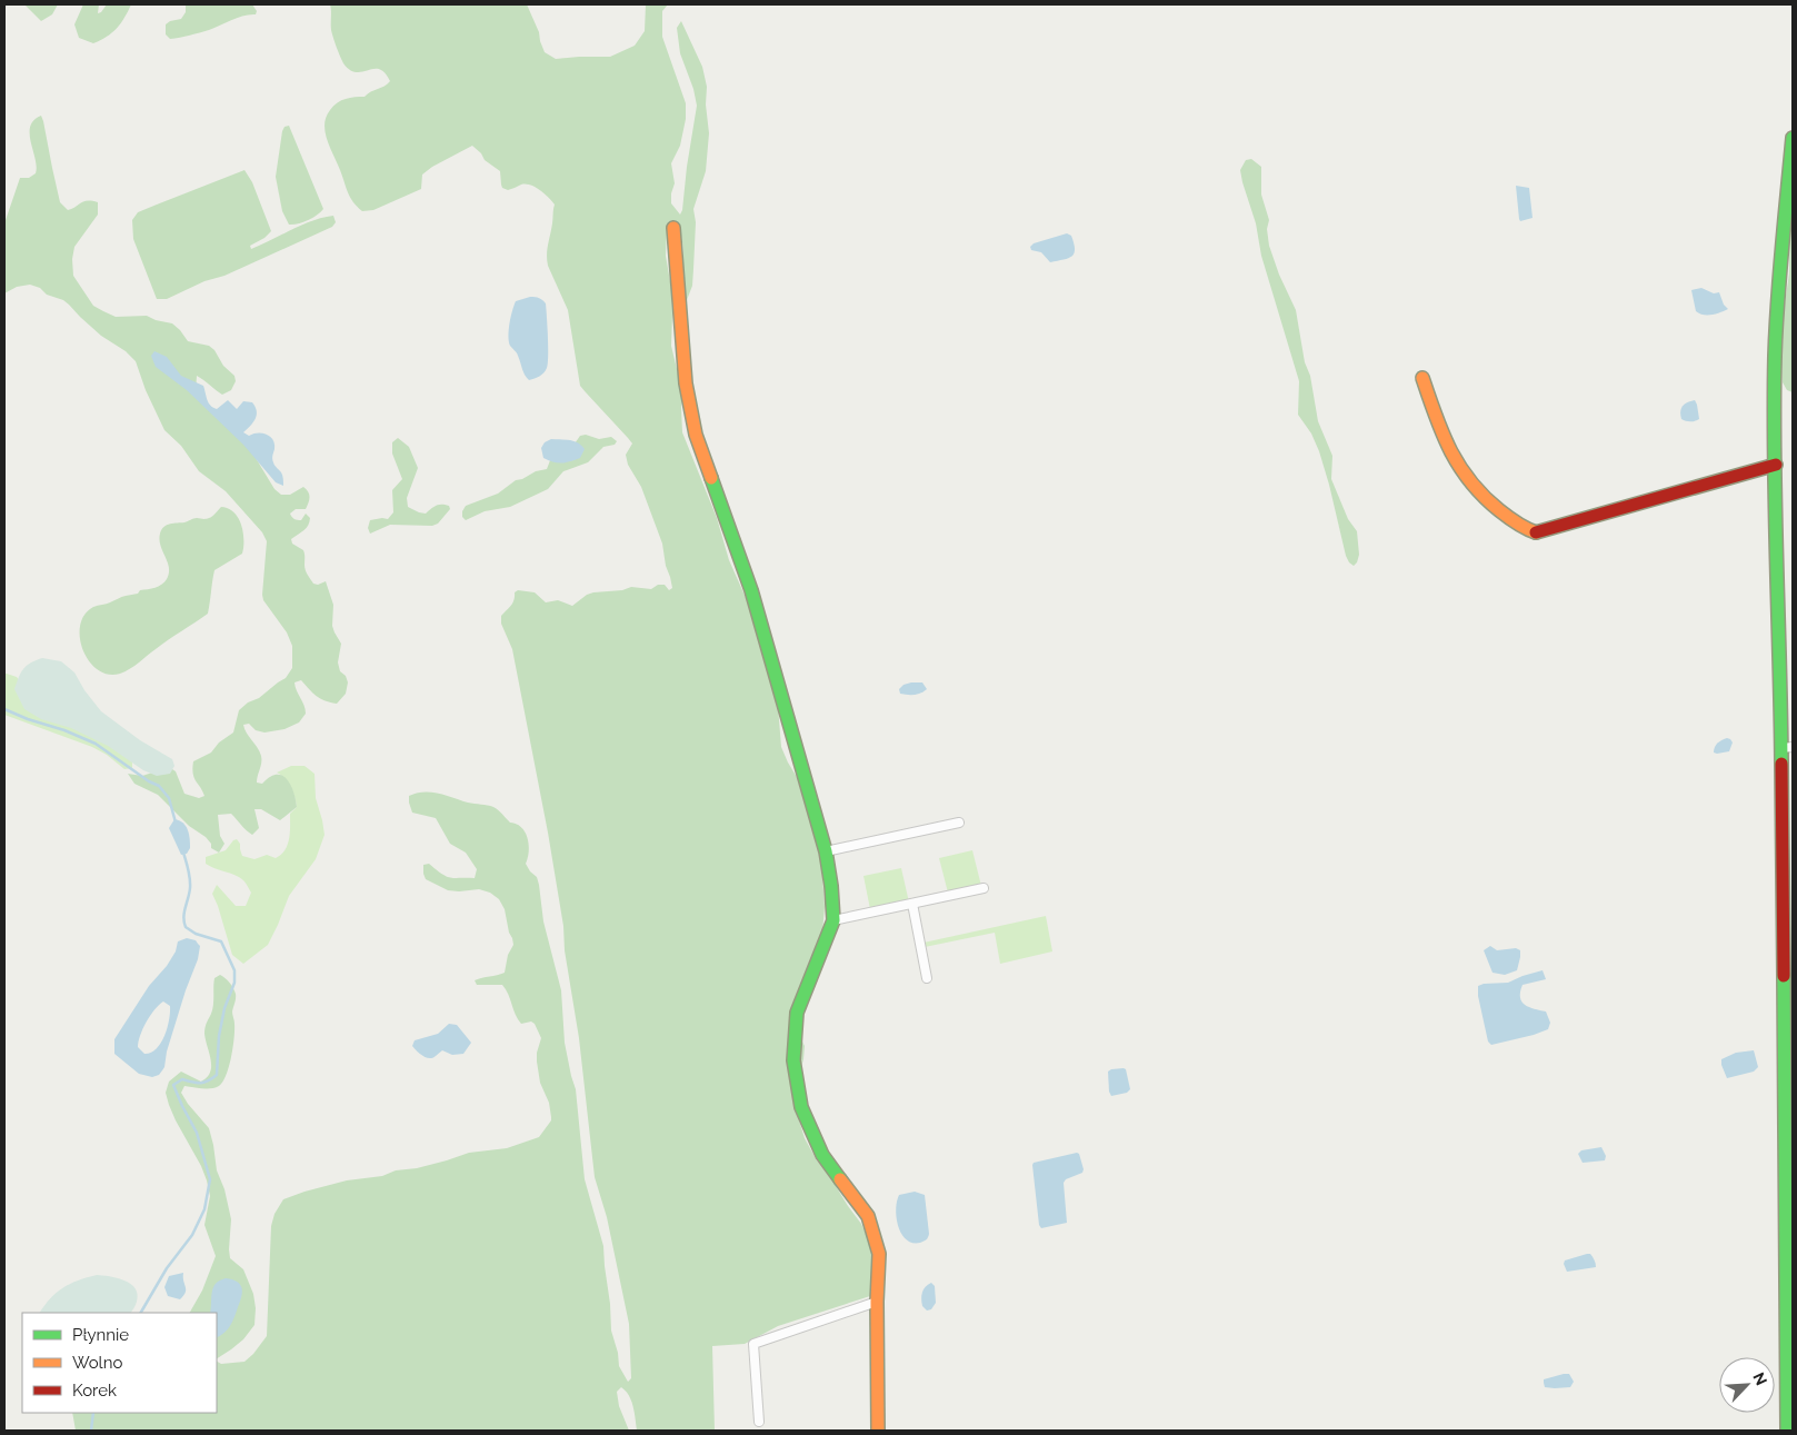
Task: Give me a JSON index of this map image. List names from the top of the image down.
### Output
{
  "legend": ["Płynnie", "Wolno", "Korek"],
  "north": "top right"
}
